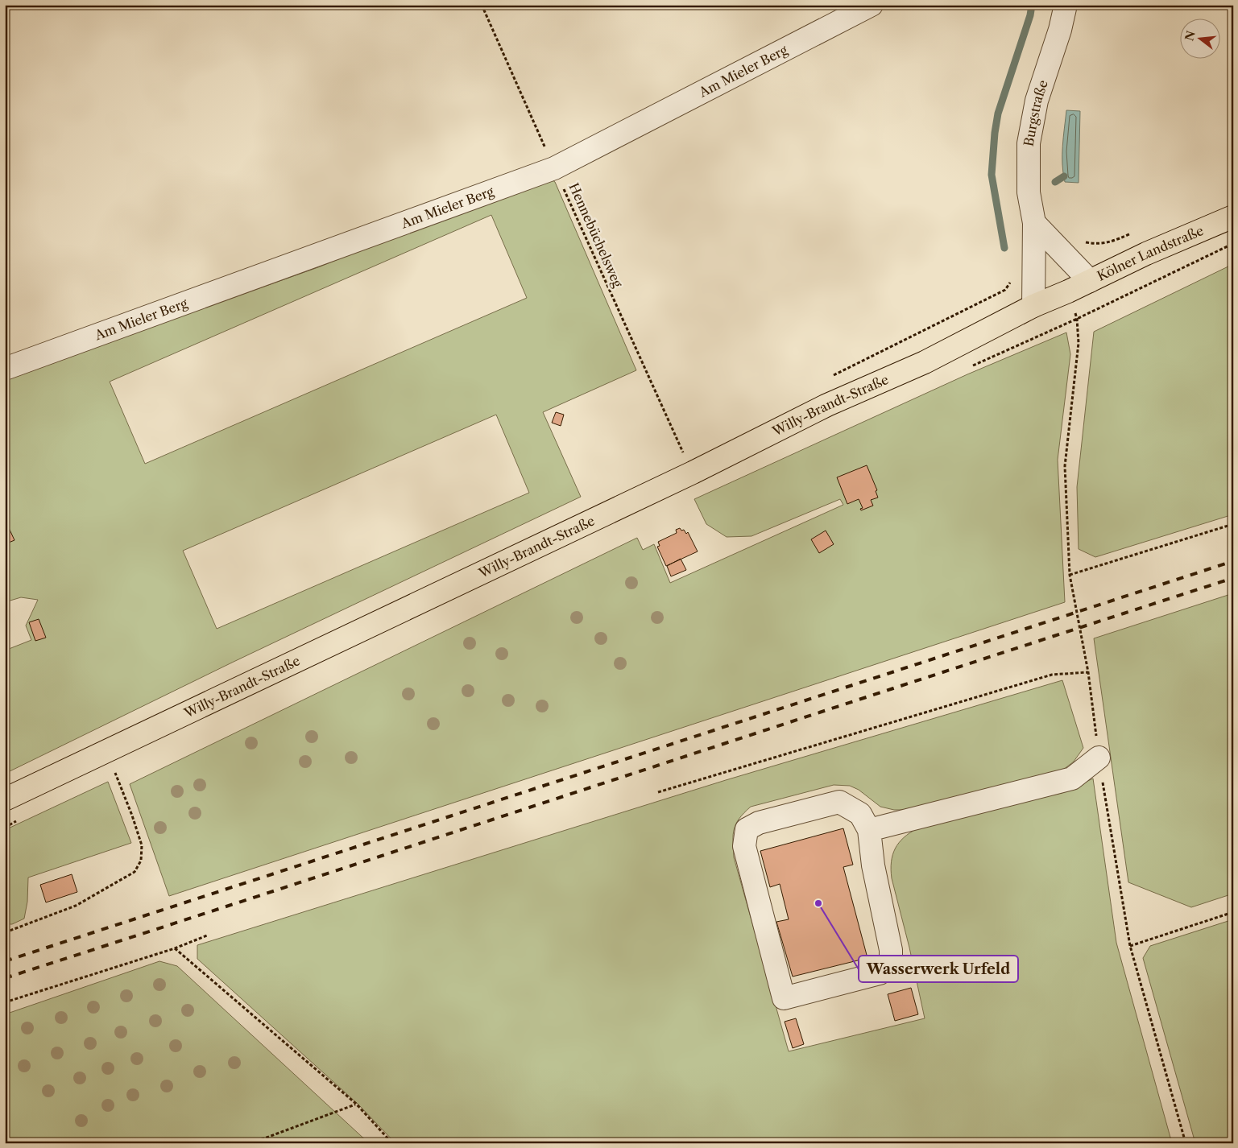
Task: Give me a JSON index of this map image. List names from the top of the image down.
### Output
{
  "streets": {
    "main road": ["Kölner Landstraße", "Willy-Brandt-Straße"],
    "street": ["Am Mieler Berg", "Burgstraße"],
    "path": ["Hennebüchelsweg"]
  },
  "crossings": [
    ["Am Mieler Berg", "Hennebüchelsweg"],
    ["Burgstraße", "Willy-Brandt-Straße"],
    ["Hennebüchelsweg", "Willy-Brandt-Straße"],
    ["Kölner Landstraße", "Willy-Brandt-Straße"]
  ],
  "places": ["Wasserwerk Urfeld"],
  "north": "left"
}
